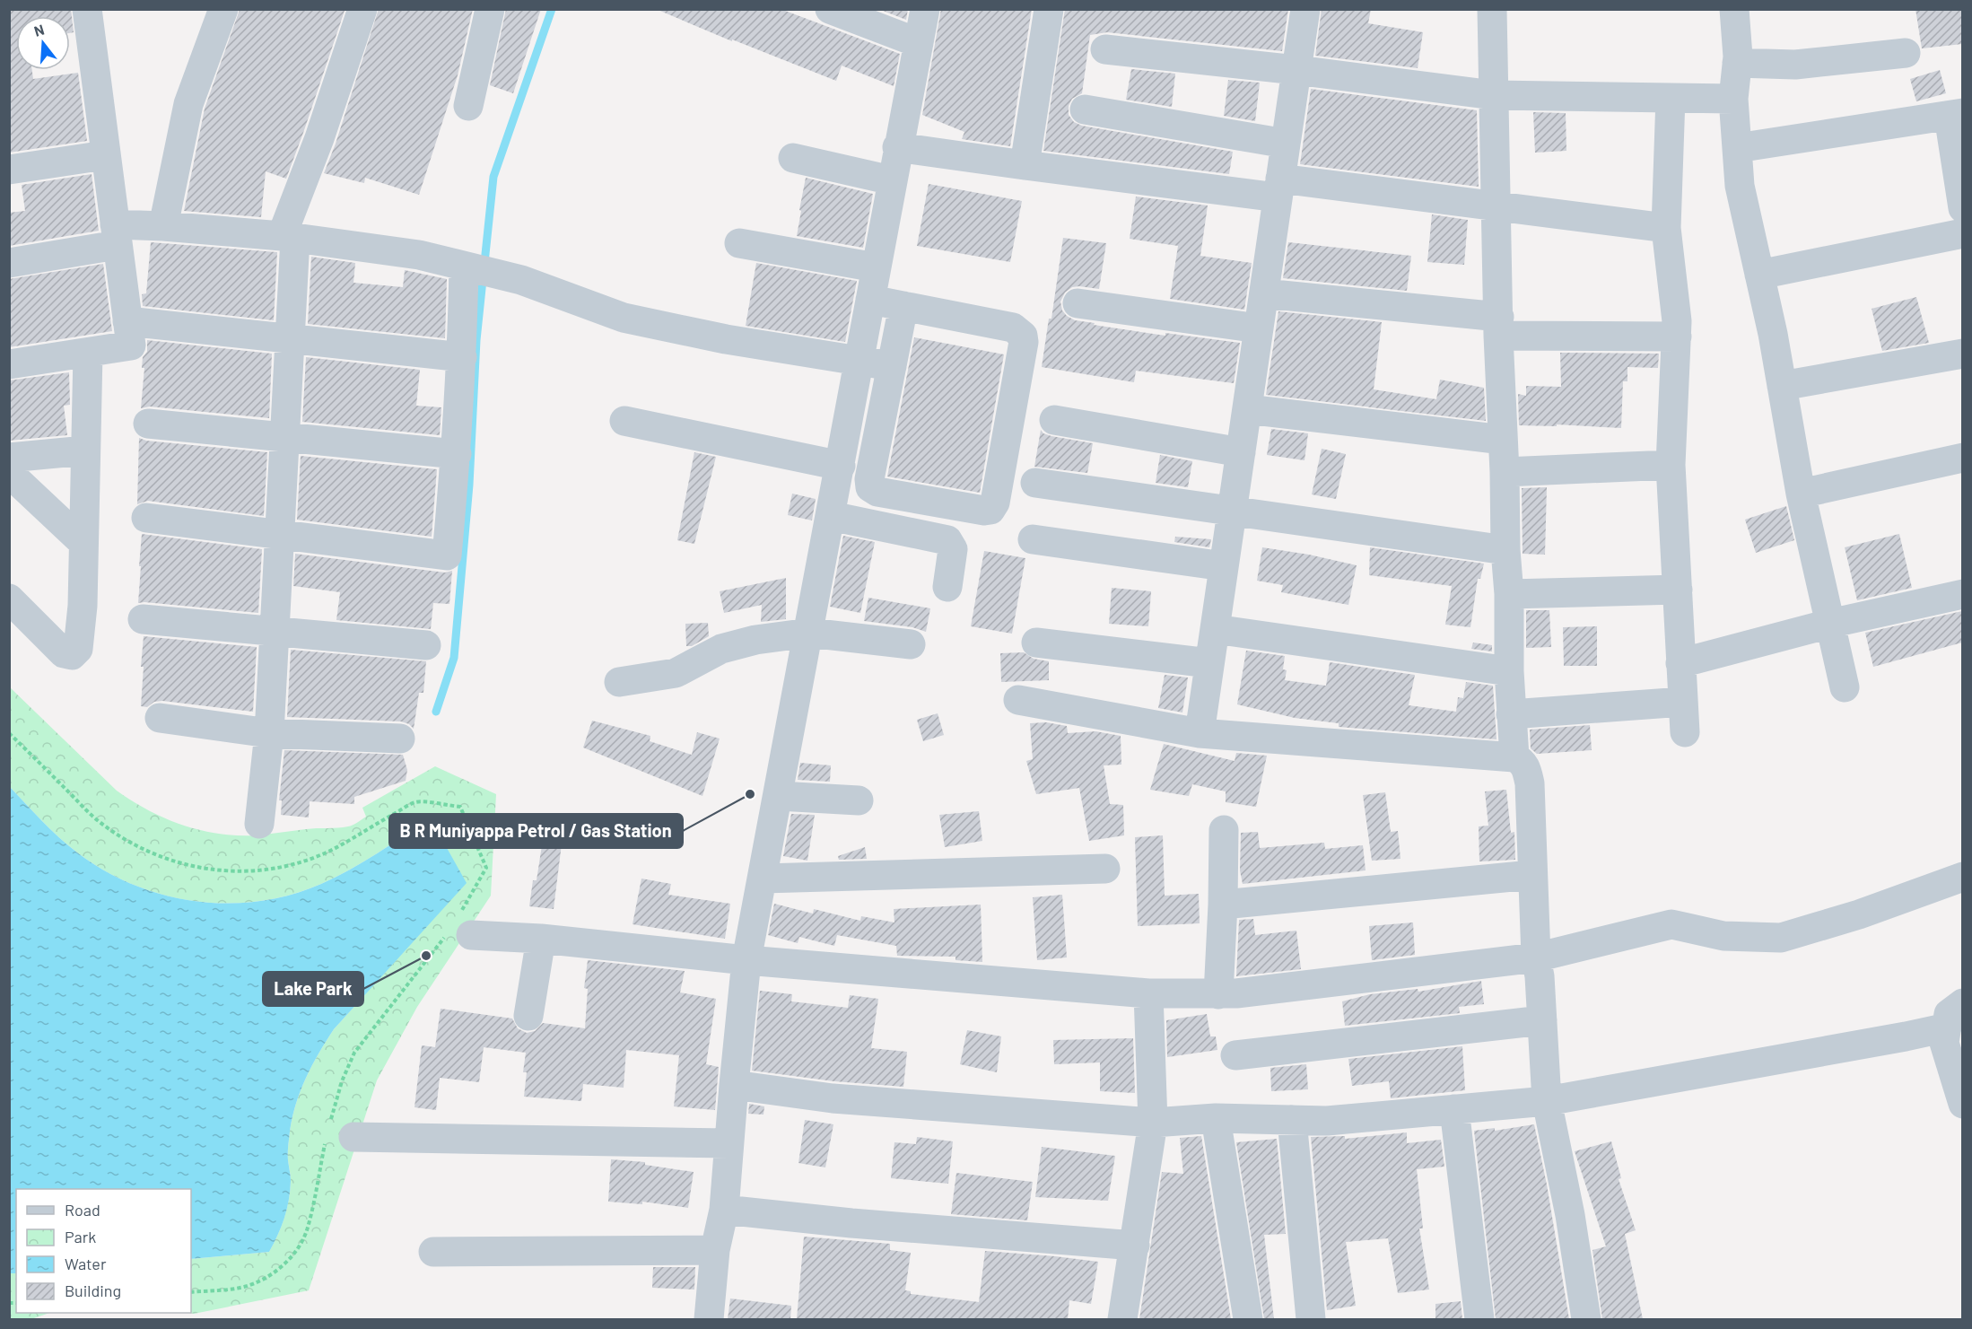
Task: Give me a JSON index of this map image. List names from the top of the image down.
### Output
{
  "places": ["B R Muniyappa Petrol / Gas Station", "Lake Park"],
  "legend": [
    "Road",
    "Park",
    "Water",
    "Building"
  ],
  "north": "top"
}
